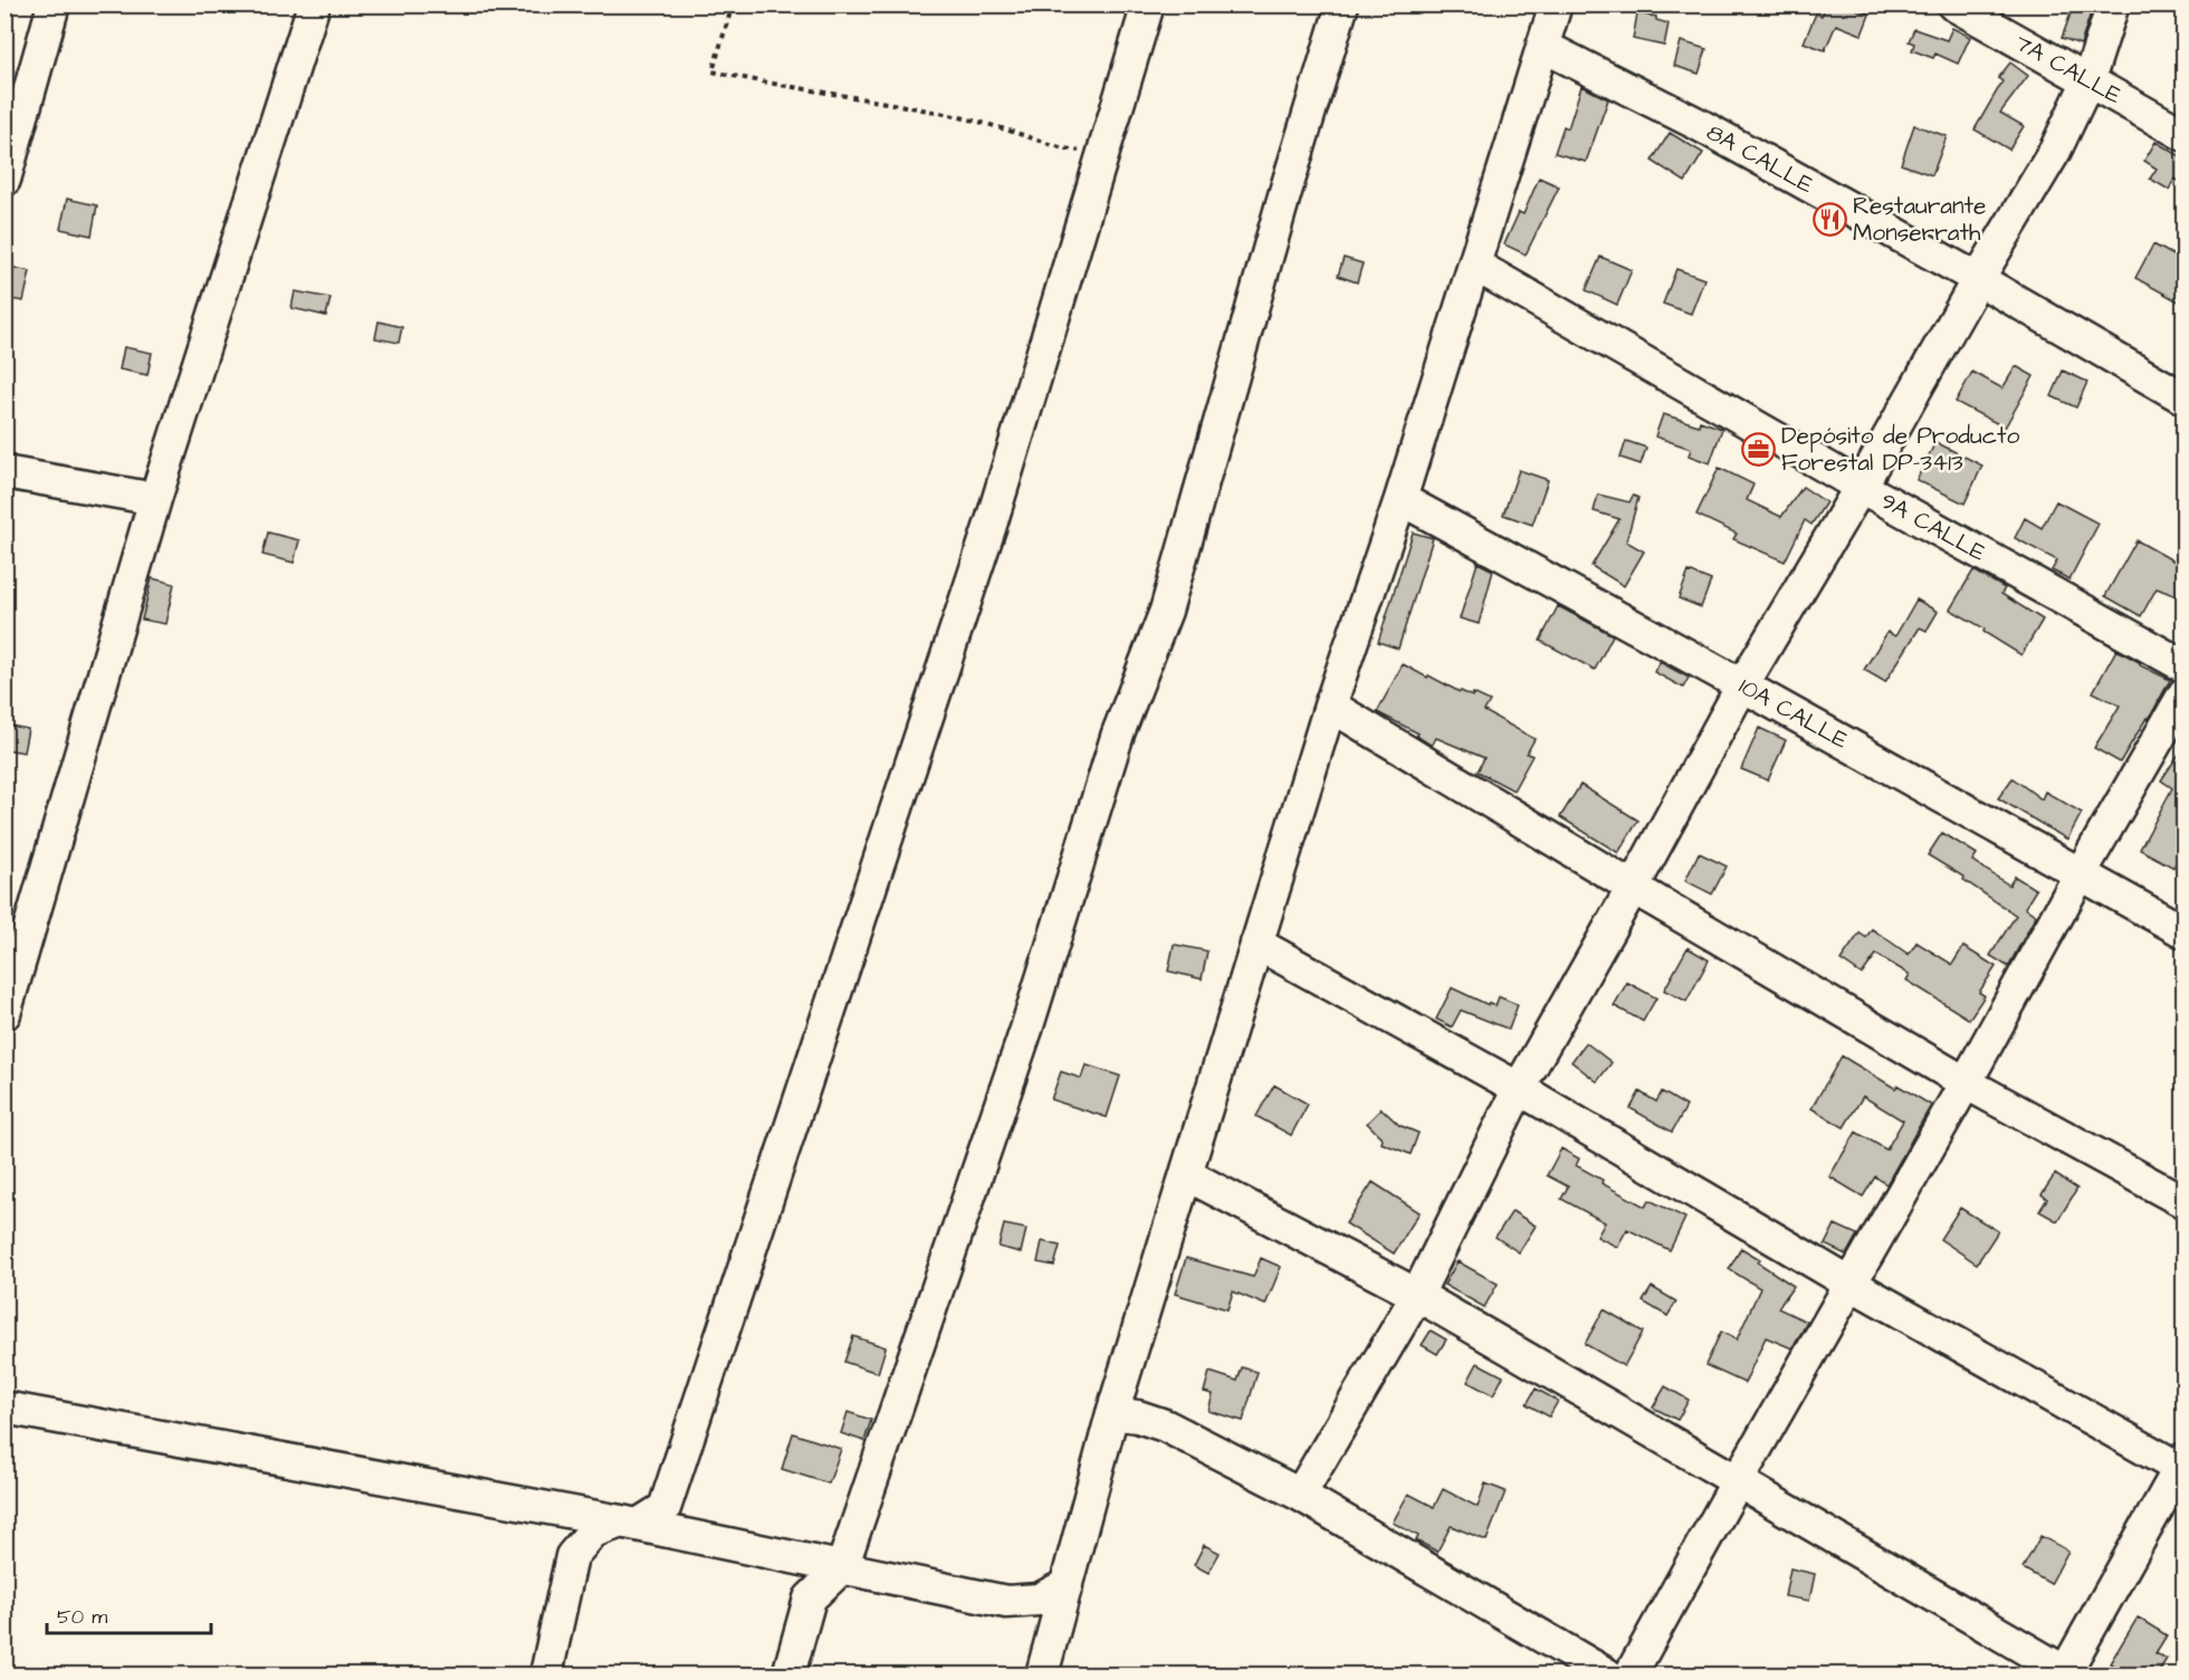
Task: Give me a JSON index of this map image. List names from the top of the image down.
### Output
{
  "streets": {
    "street": [
      "7A CALLE",
      "8A CALLE",
      "9A CALLE",
      "10A CALLE"
    ]
  },
  "places": {
    "restaurant": ["Restaurante Monserrath"],
    "office": ["Depósito de Producto Forestal DP-3413"]
  },
  "scale_bar": "50 m"
}
